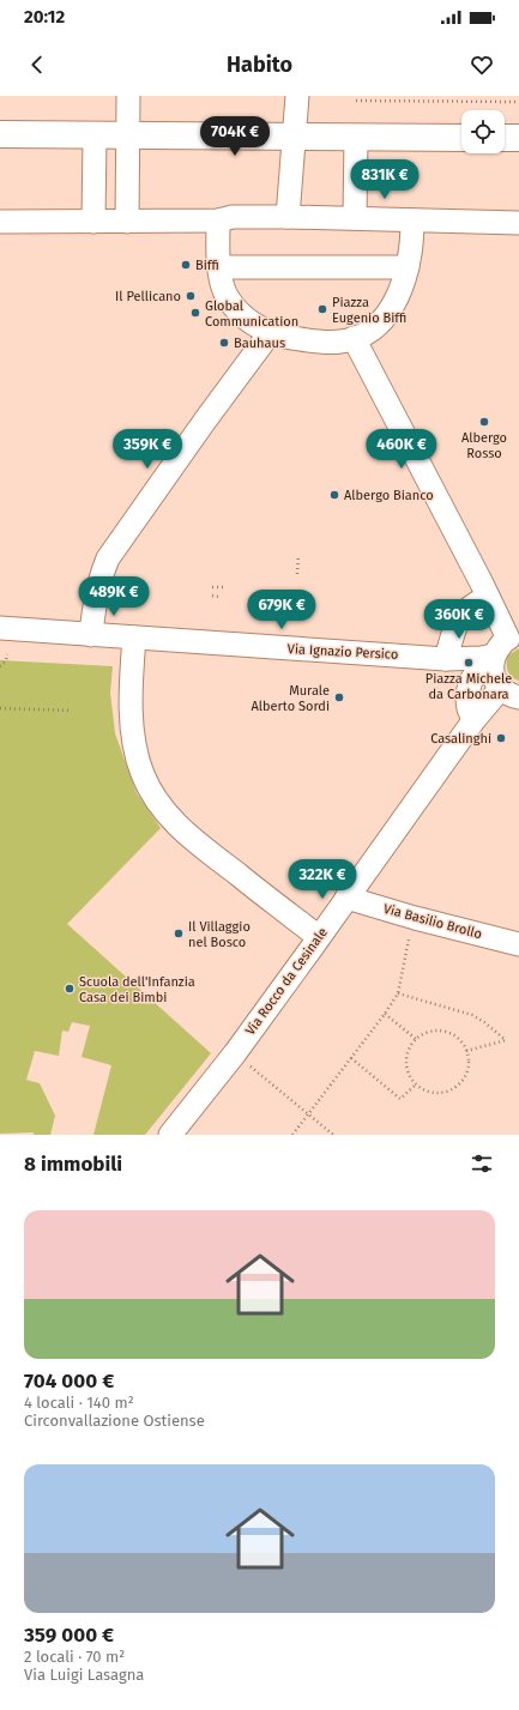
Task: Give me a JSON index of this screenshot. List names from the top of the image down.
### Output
{
  "streets": {
    "street": ["Via Ignazio Persico", "Via Basilio Brollo", "Via Rocco da Cesinale"]
  },
  "crossings": [
    ["Via Basilio Brollo", "Via Rocco da Cesinale"]
  ],
  "places": [
    "Biffi",
    "Il Pellicano",
    "Piazza Eugenio Biffi",
    "Global Communication",
    "Bauhaus",
    "Albergo Rosso",
    "Albergo Bianco",
    "Piazza Michele da Carbonara",
    "Murale Alberto Sordi",
    "Casalinghi",
    "Il Villaggio nel Bosco",
    "Scuola dell'Infanzia Casa dei Bimbi"
  ],
  "page": {
    "status": "20:12",
    "header": "Habito",
    "price": [
      "704K €",
      "831K €",
      "359K €",
      "460K €",
      "489K €",
      "679K €",
      "360K €",
      "322K €"
    ],
    "heading": "8 immobili",
    "list": [
      {
        "name": "704 000 €",
        "note": "4 locali · 140 m² · Circonvallazione Ostiense"
      },
      {
        "name": "359 000 €",
        "note": "2 locali · 70 m² · Via Luigi Lasagna"
      }
    ]
  }
}
